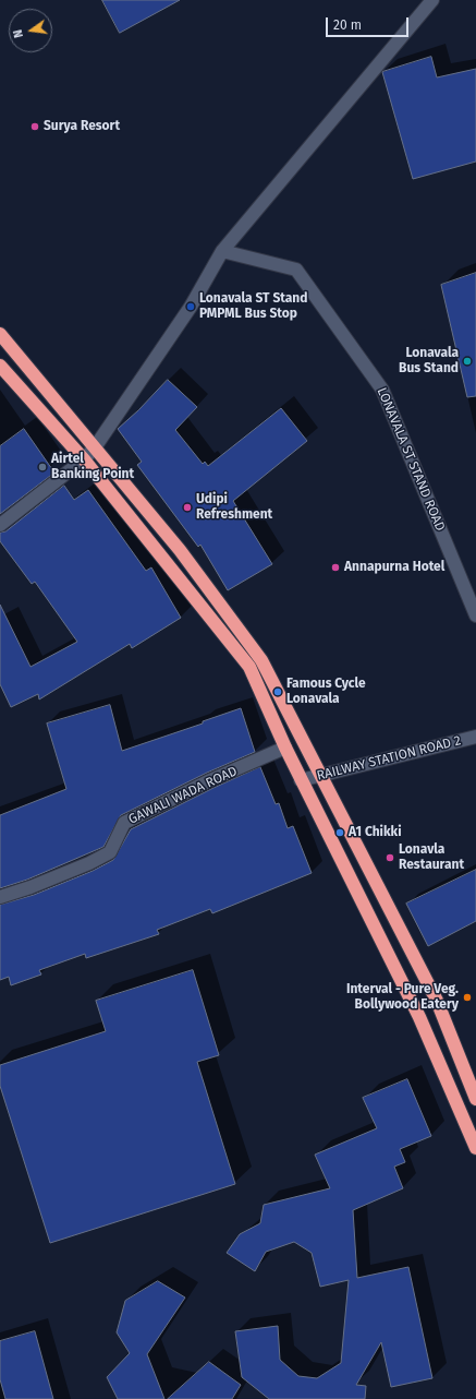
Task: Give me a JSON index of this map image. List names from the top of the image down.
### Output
{
  "streets": {
    "street": ["LONAVALA ST STAND ROAD", "RAILWAY STATION ROAD 2", "GAWALI WADA ROAD"]
  },
  "places": [
    "Surya Resort",
    "Lonavala ST Stand PMPML Bus Stop",
    "Lonavala Bus Stand",
    "Airtel Banking Point",
    "Udipi Refreshment",
    "Annapurna Hotel",
    "Famous Cycle Lonavala",
    "A1 Chikki",
    "Lonavla Restaurant",
    "Interval - Pure Veg. Bollywood Eatery"
  ],
  "scale_bar": "20 m",
  "north": "left"
}
